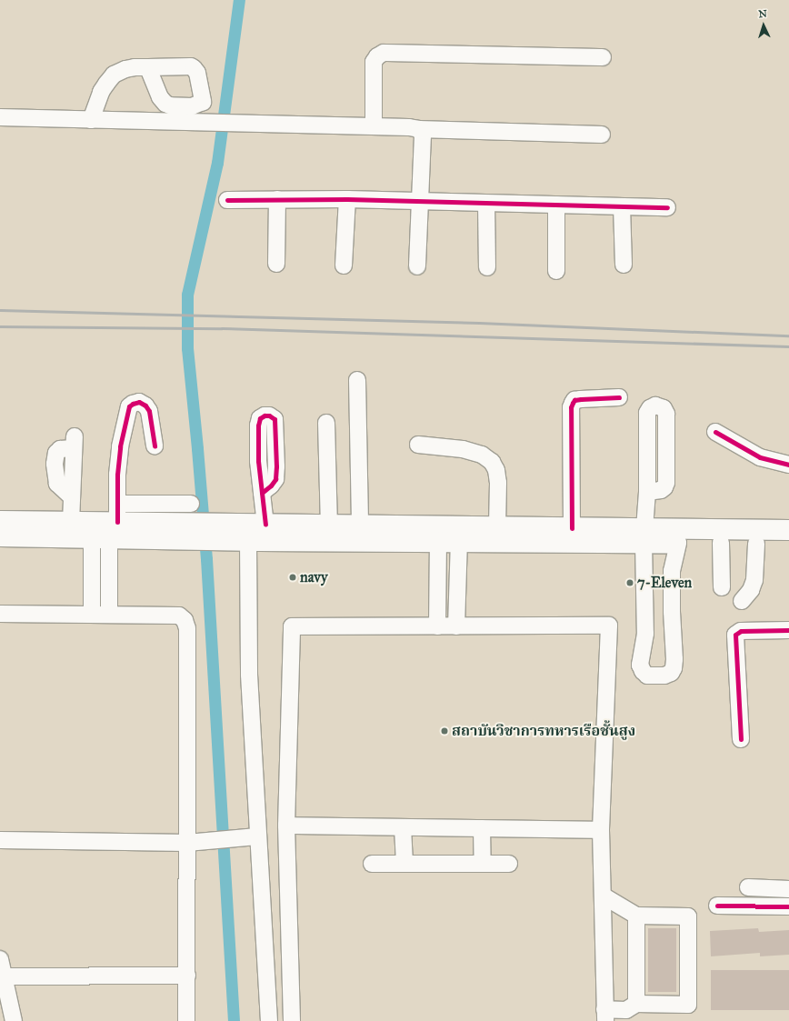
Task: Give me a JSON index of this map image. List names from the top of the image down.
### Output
{
  "places": ["navy", "7-Eleven", "สถาบันวิชาการทหารเรือชั้นสูง"],
  "north": "top"
}
